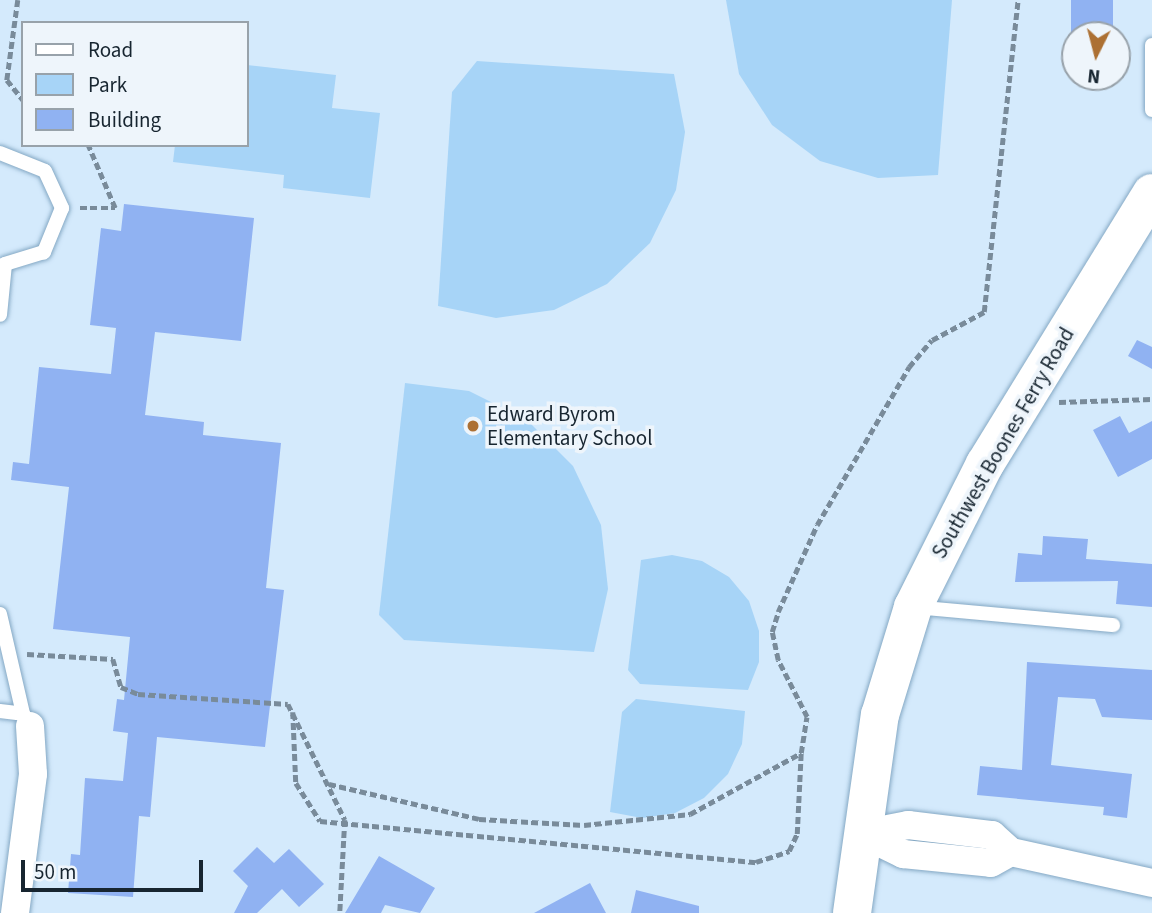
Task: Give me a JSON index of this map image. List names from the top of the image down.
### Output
{
  "streets": {
    "main road": ["Southwest Boones Ferry Road"]
  },
  "places": ["Edward Byrom Elementary School"],
  "legend": ["Road", "Park", "Building"],
  "scale_bar": "50 m",
  "north": "bottom"
}
